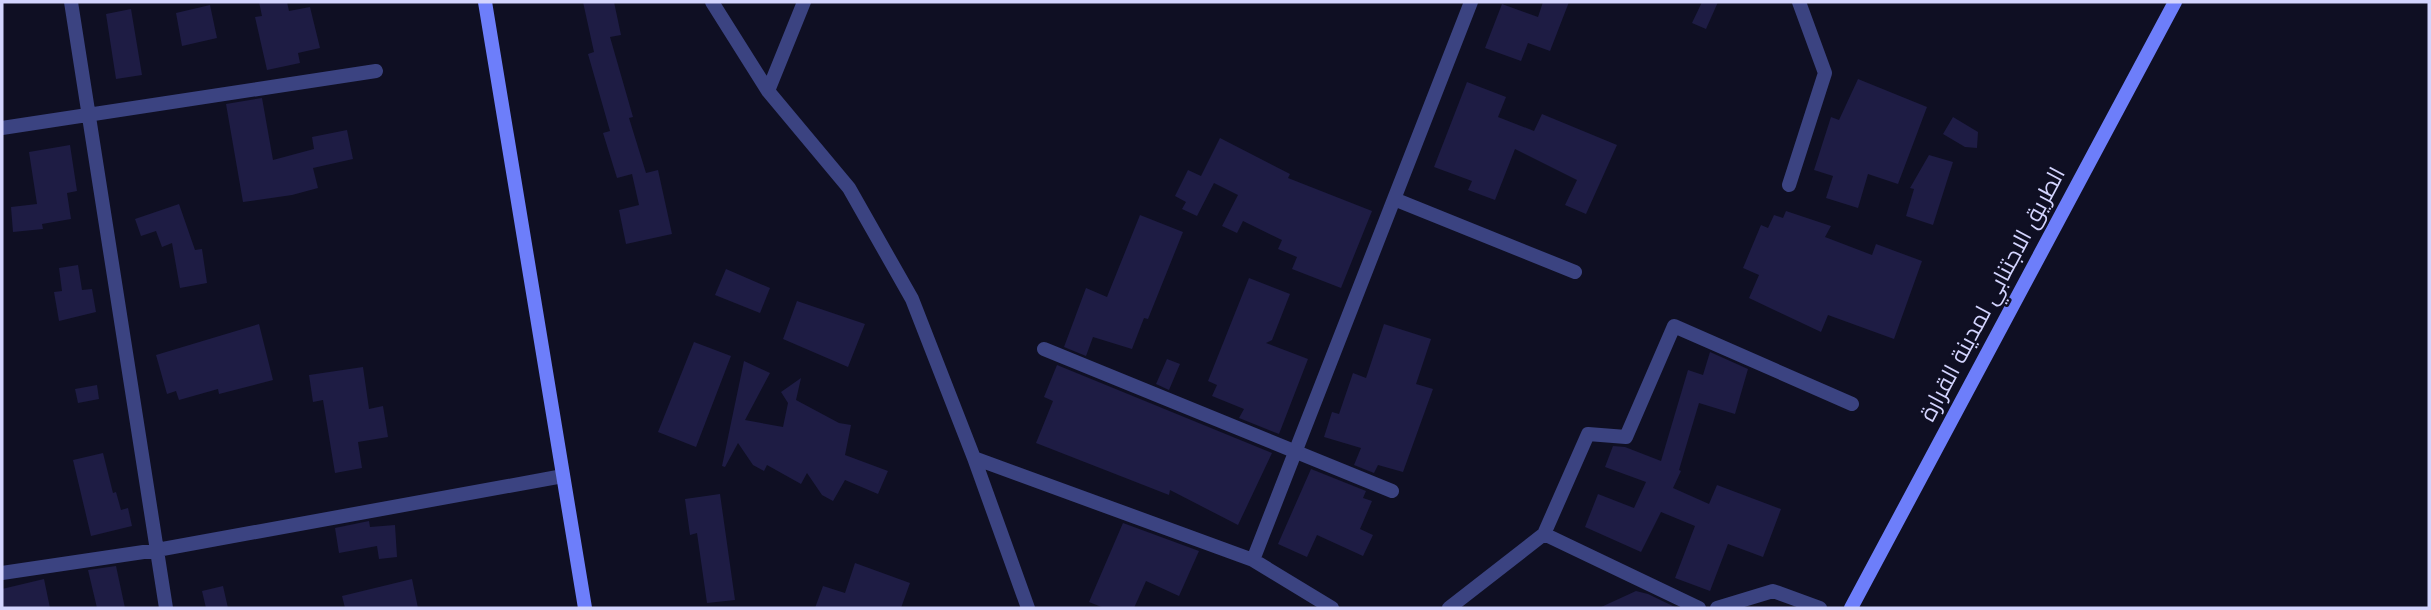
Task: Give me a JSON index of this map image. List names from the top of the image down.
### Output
{
  "streets": {
    "main road": ["الطريق الاجتنابي لمدينة القرارة"]
  }
}
